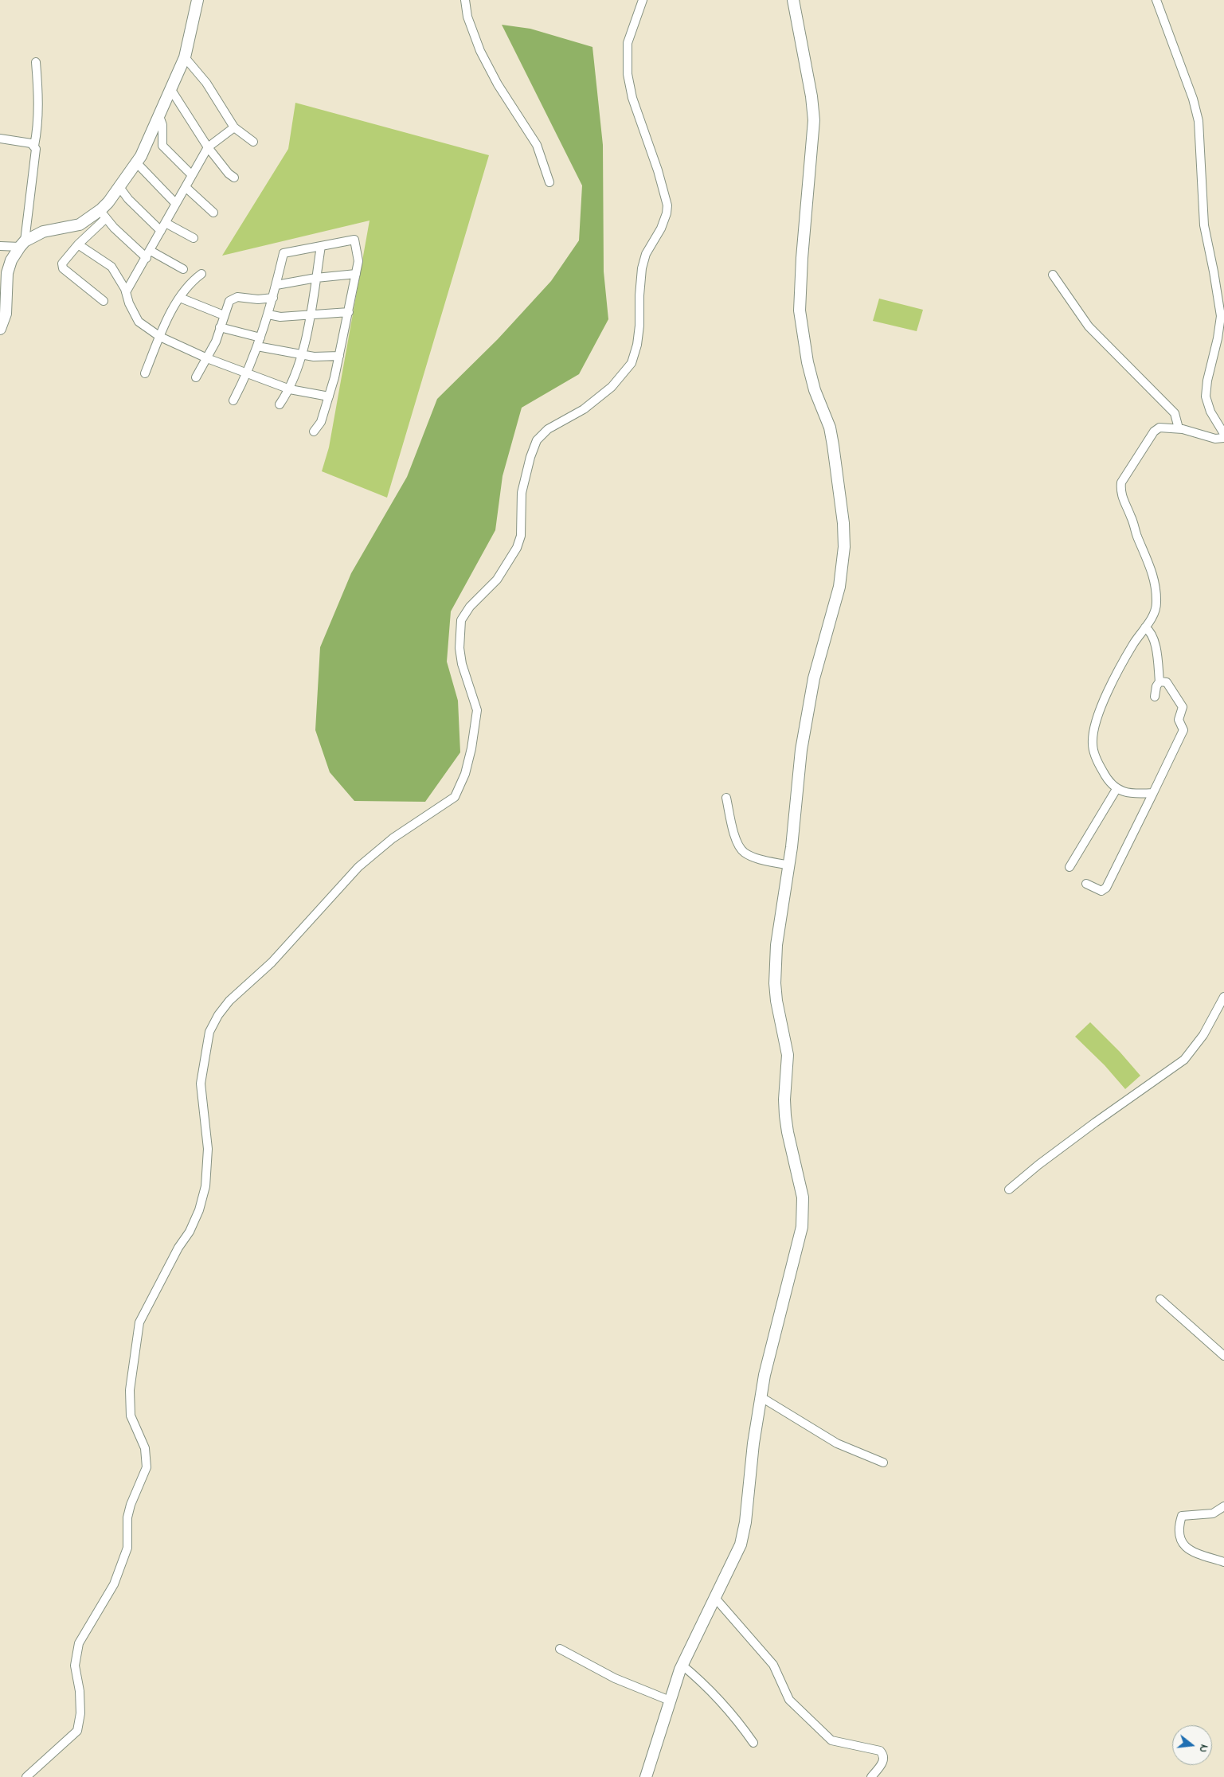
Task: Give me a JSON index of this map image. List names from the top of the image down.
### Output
{
  "north": "right"
}
